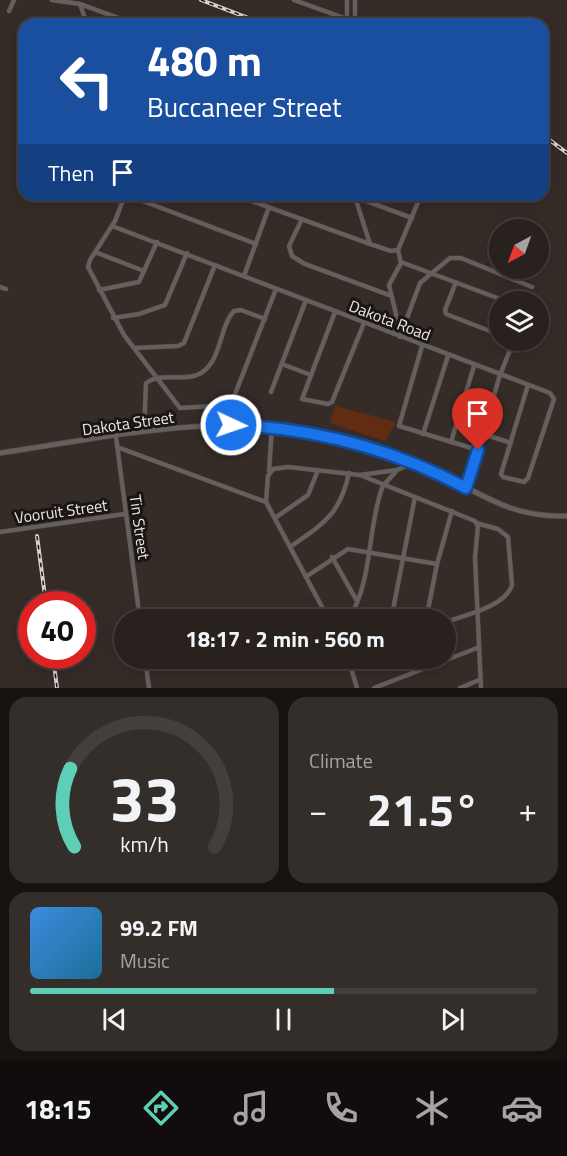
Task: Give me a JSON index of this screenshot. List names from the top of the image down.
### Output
{
  "streets": {
    "street": [
      "Dakota Road",
      "Dakota Street",
      "Vooruit Street",
      "Tin Street"
    ]
  },
  "crossings": [
    ["Dakota Street", "Tin Street"],
    ["Vooruit Street", "Tin Street"]
  ],
  "north": "bottom left",
  "page": {
    "turn": ["480 m", "Buccaneer Street"],
    "then": "Then",
    "limit": "40",
    "trip": "18:17 · 2 min · 560 m",
    "tile": "Climate",
    "heat": ["−", "21.5°", "+"],
    "song": ["99.2 FM", "Music"],
    "tabs": "18:15",
    "gauge": ["33", "km/h"]
  }
}
